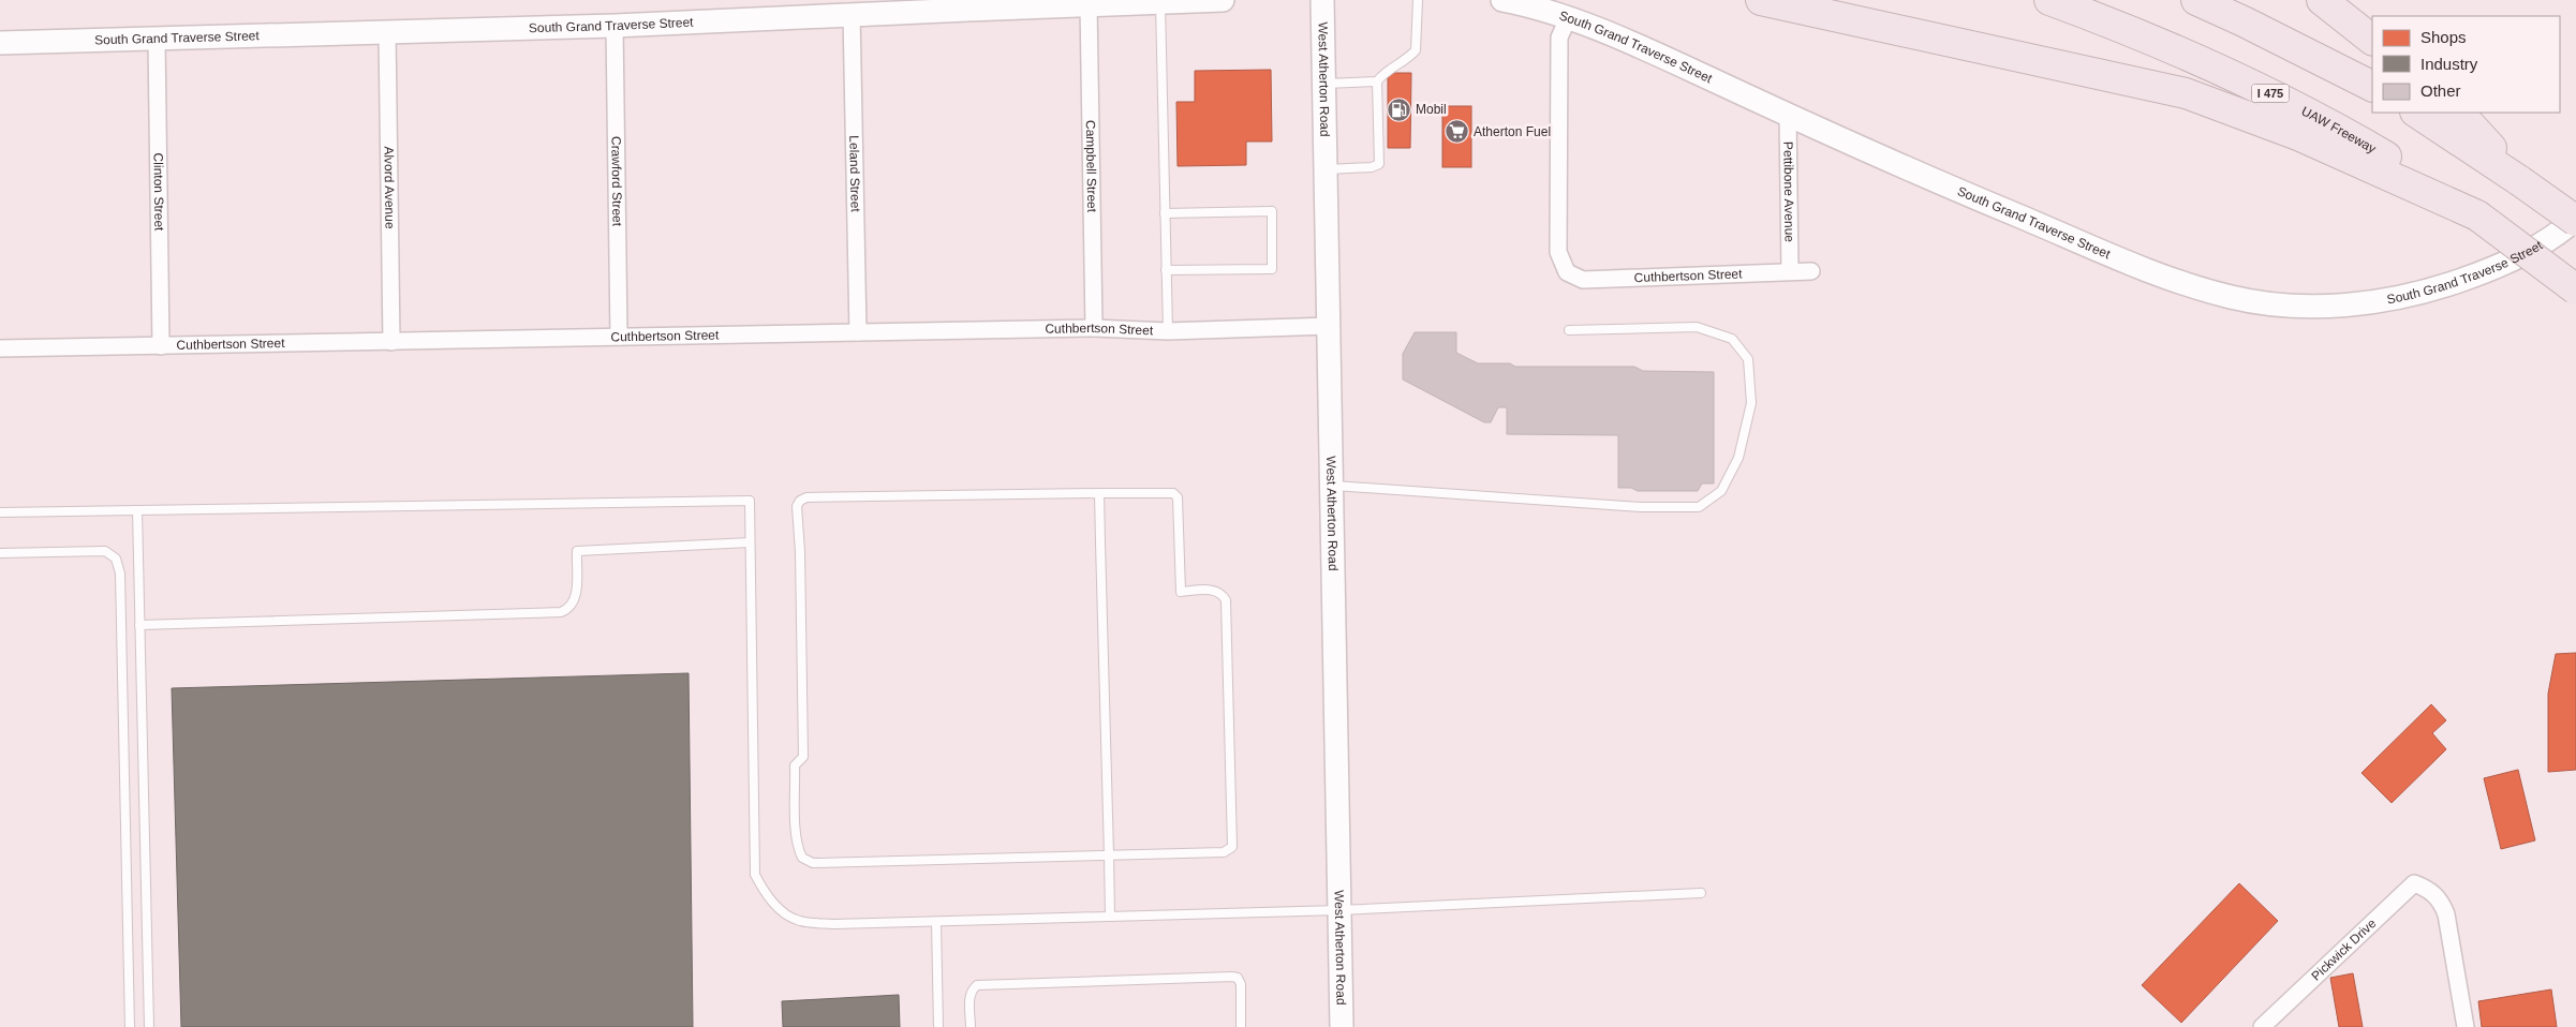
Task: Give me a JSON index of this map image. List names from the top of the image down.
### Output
{
  "streets": {
    "highway": ["I 475", "UAW Freeway"],
    "main road": ["South Grand Traverse Street", "West Atherton Road"],
    "street": [
      "Campbell Street",
      "Leland Street",
      "Crawford Street",
      "Alvord Avenue",
      "Clinton Street",
      "Pettibone Avenue",
      "Cuthbertson Street",
      "Pickwick Drive"
    ]
  },
  "crossings": [
    ["South Grand Traverse Street", "Campbell Street"],
    ["South Grand Traverse Street", "Leland Street"],
    ["South Grand Traverse Street", "Crawford Street"],
    ["South Grand Traverse Street", "Alvord Avenue"],
    ["South Grand Traverse Street", "Clinton Street"],
    ["South Grand Traverse Street", "Pettibone Avenue"],
    ["South Grand Traverse Street", "Cuthbertson Street"],
    ["West Atherton Road", "Cuthbertson Street"],
    ["Campbell Street", "Cuthbertson Street"],
    ["Leland Street", "Cuthbertson Street"],
    ["Crawford Street", "Cuthbertson Street"],
    ["Alvord Avenue", "Cuthbertson Street"],
    ["Clinton Street", "Cuthbertson Street"],
    ["Pettibone Avenue", "Cuthbertson Street"]
  ],
  "places": {
    "fuel station": ["Mobil"],
    "supermarket": ["Atherton Fuel"]
  },
  "legend": ["Shops", "Industry", "Other"]
}
